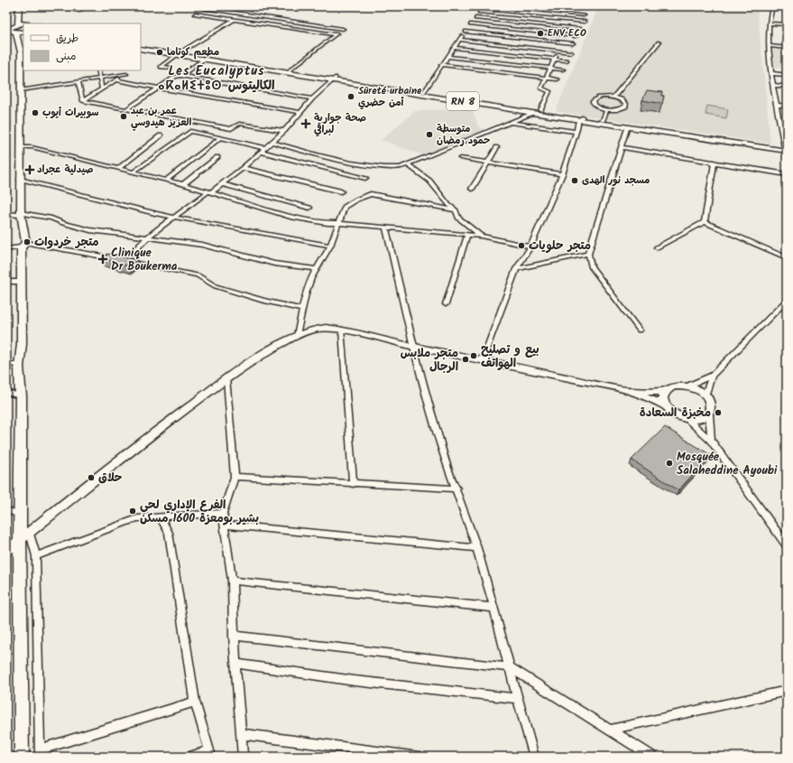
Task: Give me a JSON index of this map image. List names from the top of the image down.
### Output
{
  "streets": {
    "main road": ["RN 8"]
  },
  "districts": ["Les Eucalyptus ⴰⴽⴰⵍⵉⵜⵓⵙ الكاليتوس"],
  "places": {
    "other": [
      "ENV ECO",
      "مطعم كوتاما",
      "Sûreté urbaine أمن حضري",
      "سوبيرات أيوب",
      "عمر بن عبد العزيز هيدوسي",
      "متوسطة حمود رمضان",
      "مسجد نور الهدى",
      "متجر خردوات",
      "متجر حلويات",
      "بيع و تصليح الهواتف",
      "متجر ملابس الرجال",
      "مخبزة السعادة",
      "Mosquée Salaheddine Ayoubi",
      "حلاق",
      "الفرع الإداري لحي بشير بومعزة 1600 مسكن"
    ],
    "health": ["صحة جوارية لبراقي", "صيدلية عجراد", "Clinique Dr Boukerma"]
  },
  "legend": ["طريق", "مبنى"]
}
